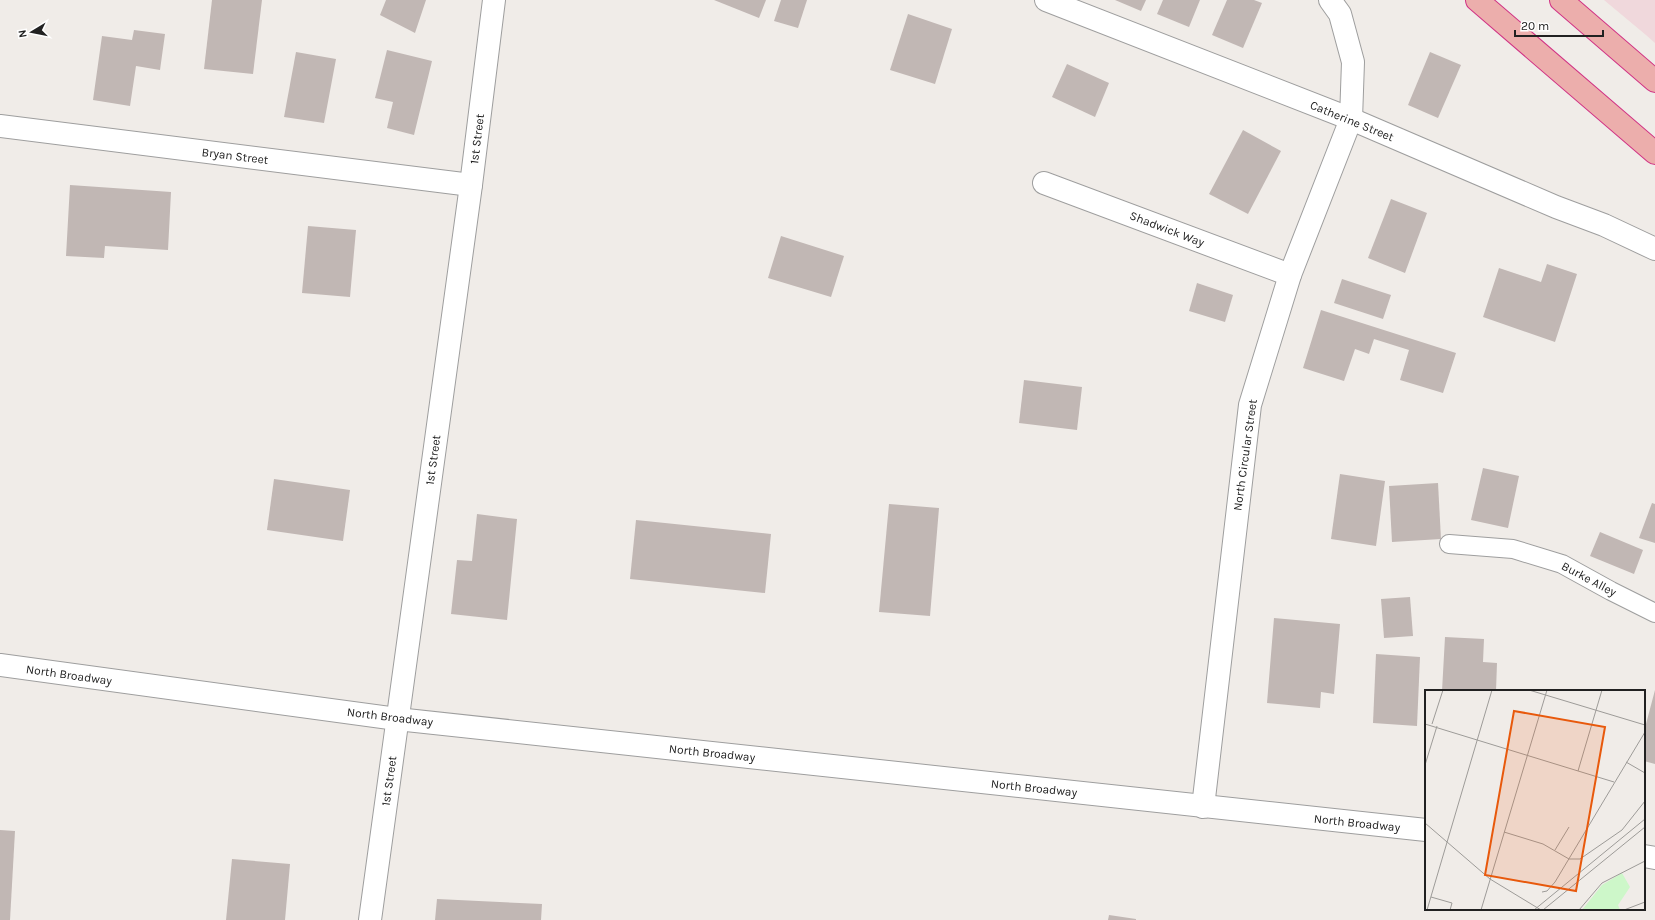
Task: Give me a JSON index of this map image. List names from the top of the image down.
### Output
{
  "streets": {
    "street": [
      "Catherine Street",
      "1st Street",
      "Bryan Street",
      "Shadwick Way",
      "North Circular Street",
      "North Broadway"
    ],
    "lane": ["Burke Alley"]
  },
  "crossings": [
    ["Catherine Street", "North Circular Street"],
    ["1st Street", "Bryan Street"],
    ["1st Street", "North Broadway"],
    ["Shadwick Way", "North Circular Street"],
    ["North Circular Street", "North Broadway"]
  ],
  "scale_bar": "20 m",
  "north": "left"
}
